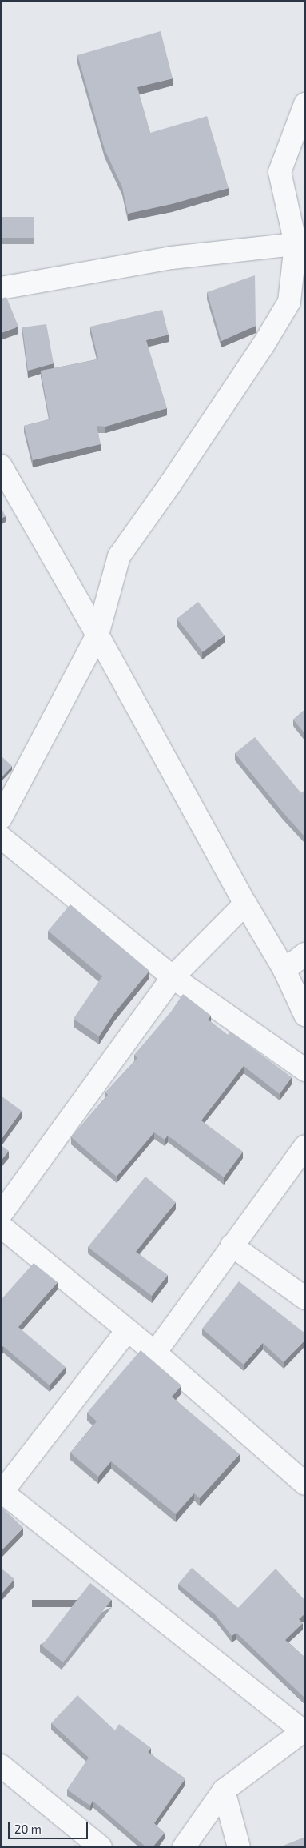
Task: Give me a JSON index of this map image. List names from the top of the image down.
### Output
{
  "scale_bar": "20 m"
}
